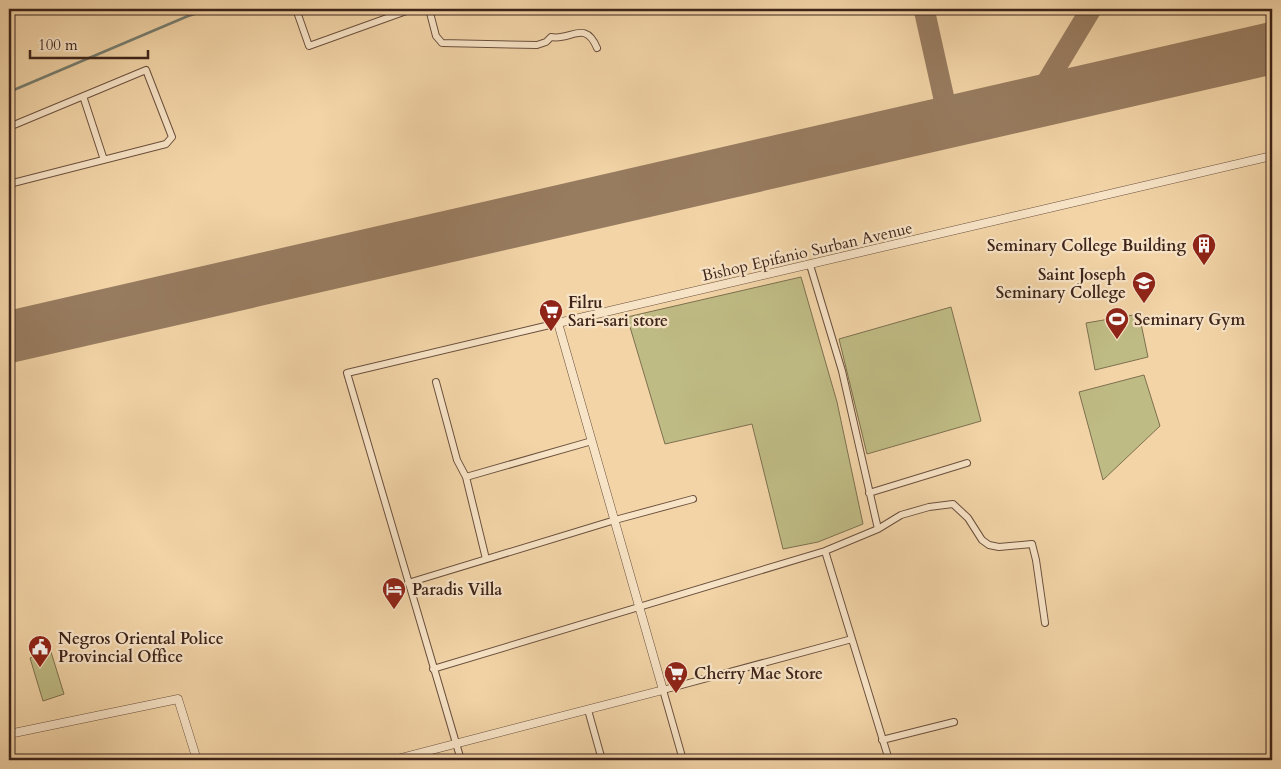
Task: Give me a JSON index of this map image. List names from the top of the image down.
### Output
{
  "streets": {
    "street": ["Bishop Epifanio Surban Avenue"]
  },
  "places": {
    "building": ["Seminary College Building"],
    "school or university": ["Saint Joseph Seminary College"],
    "supermarket": ["Filru Sari-sari store", "Cherry Mae Store"],
    "sports": ["Seminary Gym"],
    "hotel": ["Paradis Villa"],
    "public building": ["Negros Oriental Police Provincial Office"]
  },
  "scale_bar": "100 m"
}
